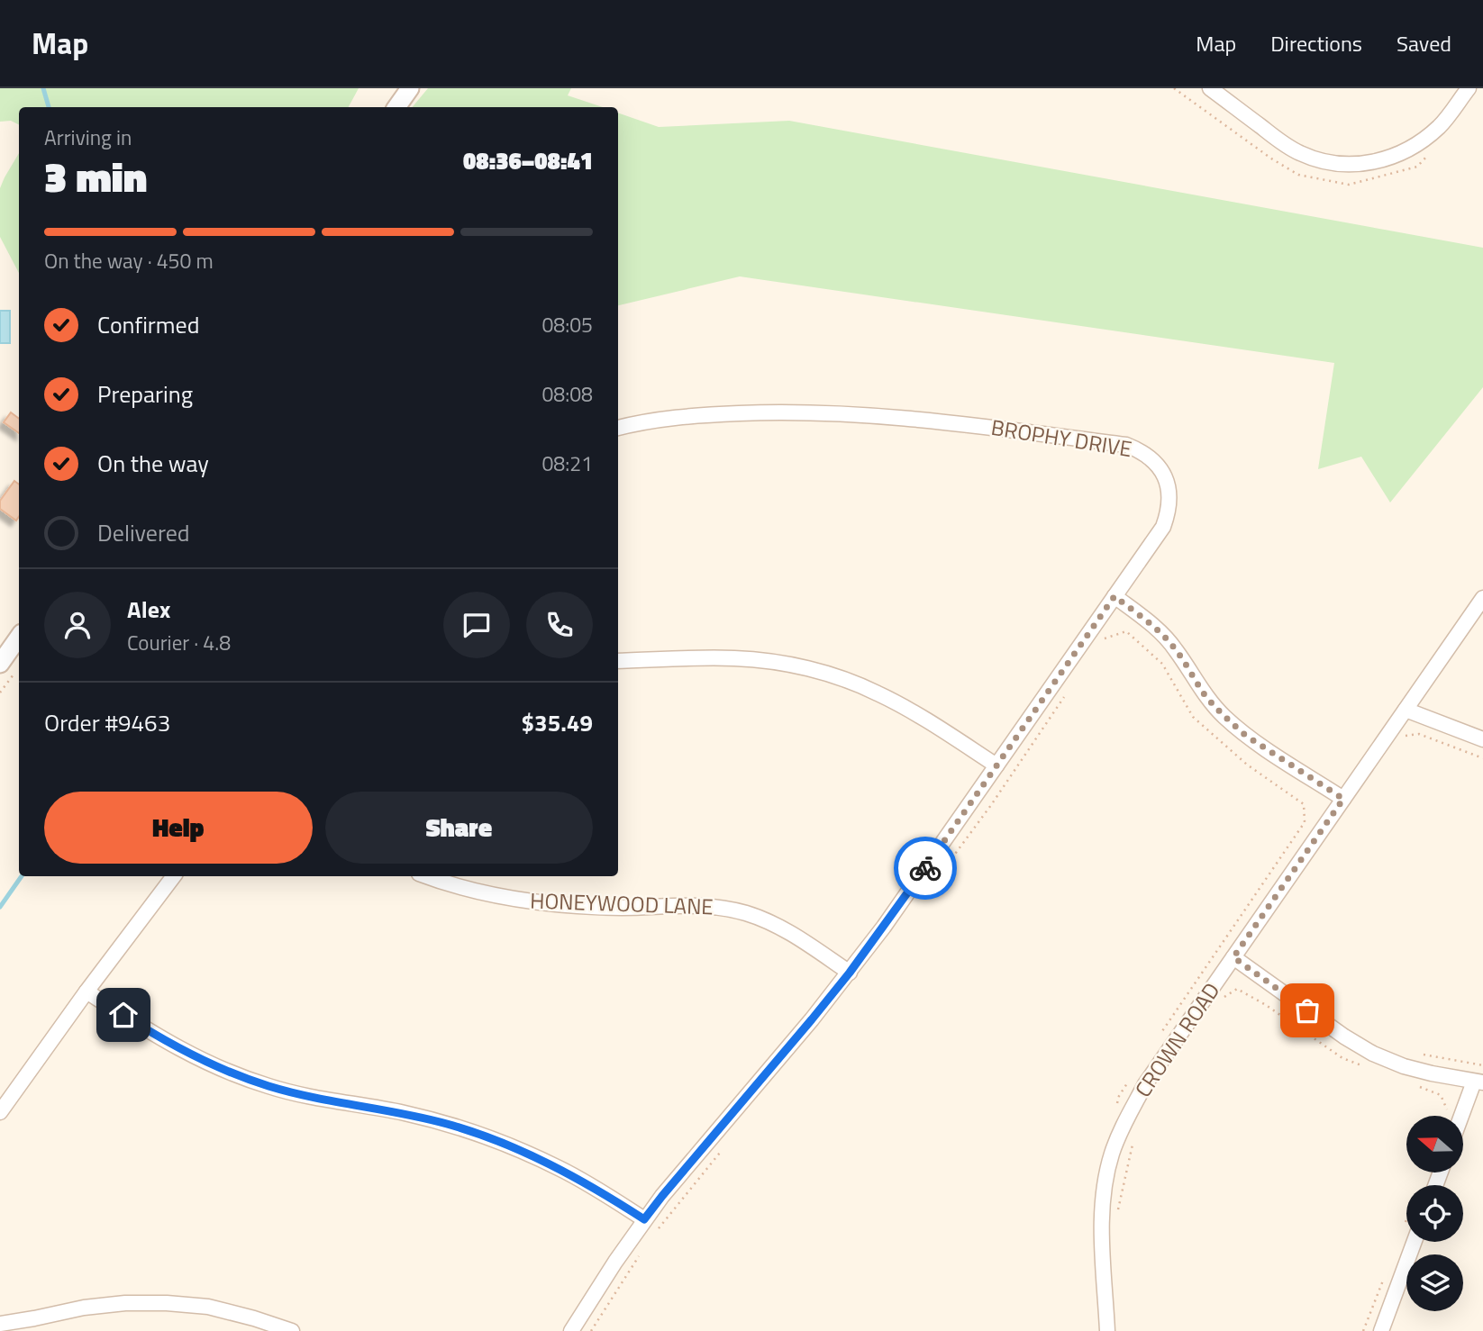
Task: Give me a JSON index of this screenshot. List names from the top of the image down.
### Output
{
  "streets": {
    "street": ["BROPHY DRIVE", "HONEYWOOD LANE", "CROWN ROAD"]
  },
  "crossings": [
    ["BROPHY DRIVE", "HONEYWOOD LANE"]
  ],
  "north": "left",
  "page": {
    "header": "Map",
    "nav": ["Map", "Directions", "Saved"],
    "heading": ["3 min", "Arriving in", "08:36–08:41"],
    "panel": [
      "Alex",
      "Courier · 4.8",
      "Order #9463",
      "$35.49"
    ],
    "bar": "On the way · 450 m",
    "list": [
      ["Confirmed", "08:05"],
      ["Preparing", "08:08"],
      ["On the way", "08:21"],
      "Delivered"
    ],
    "buttons": ["Help", "Share"]
  }
}
